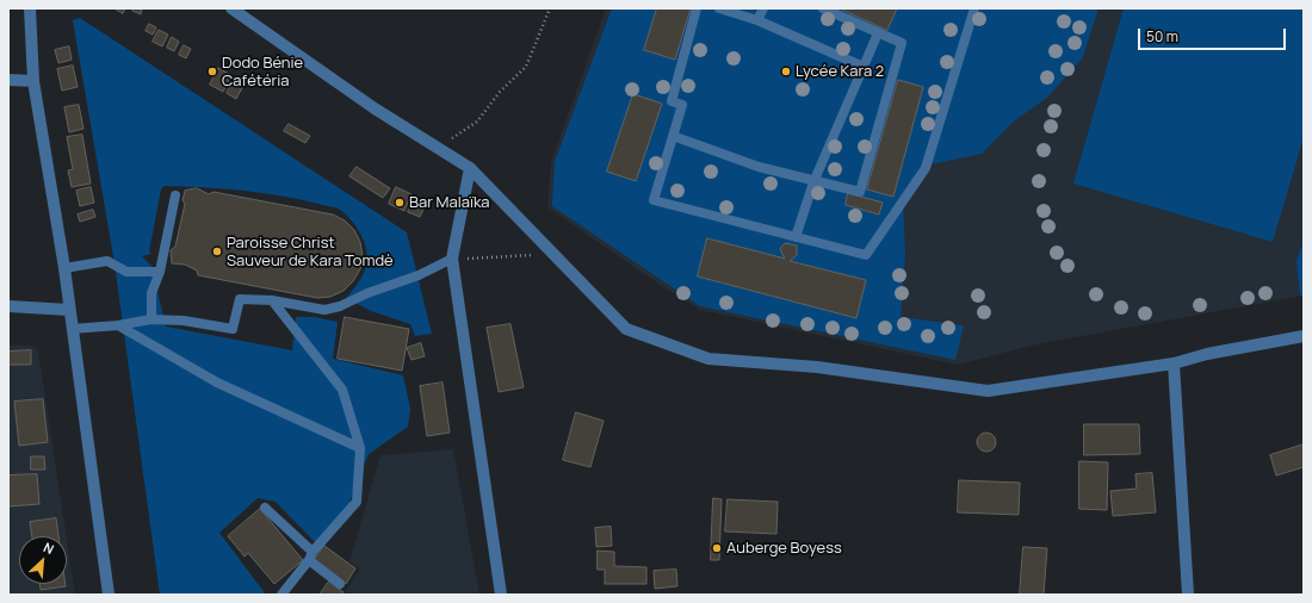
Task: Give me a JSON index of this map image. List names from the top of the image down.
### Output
{
  "places": [
    "Dodo Bénie Cafétéria",
    "Lycée Kara 2",
    "Bar Malaïka",
    "Paroisse Christ Sauveur de Kara Tomdè",
    "Auberge Boyess"
  ],
  "scale_bar": "50 m",
  "north": "top right"
}
